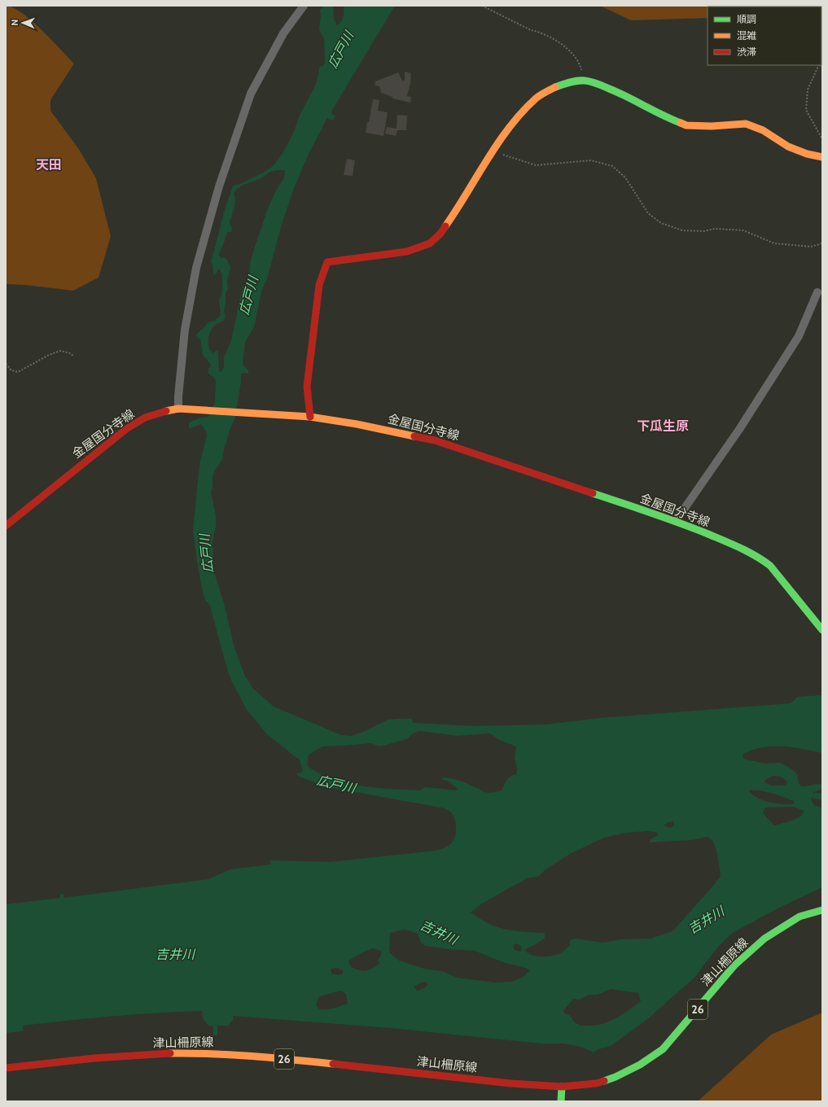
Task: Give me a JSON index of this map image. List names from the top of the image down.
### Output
{
  "streets": {
    "main road": ["金屋国分寺線", "津山柵原線", "26"]
  },
  "districts": ["天田", "下瓜生原"],
  "water": ["広戸川", "吉井川"],
  "legend": ["順調", "混雑", "渋滞"],
  "north": "left"
}
